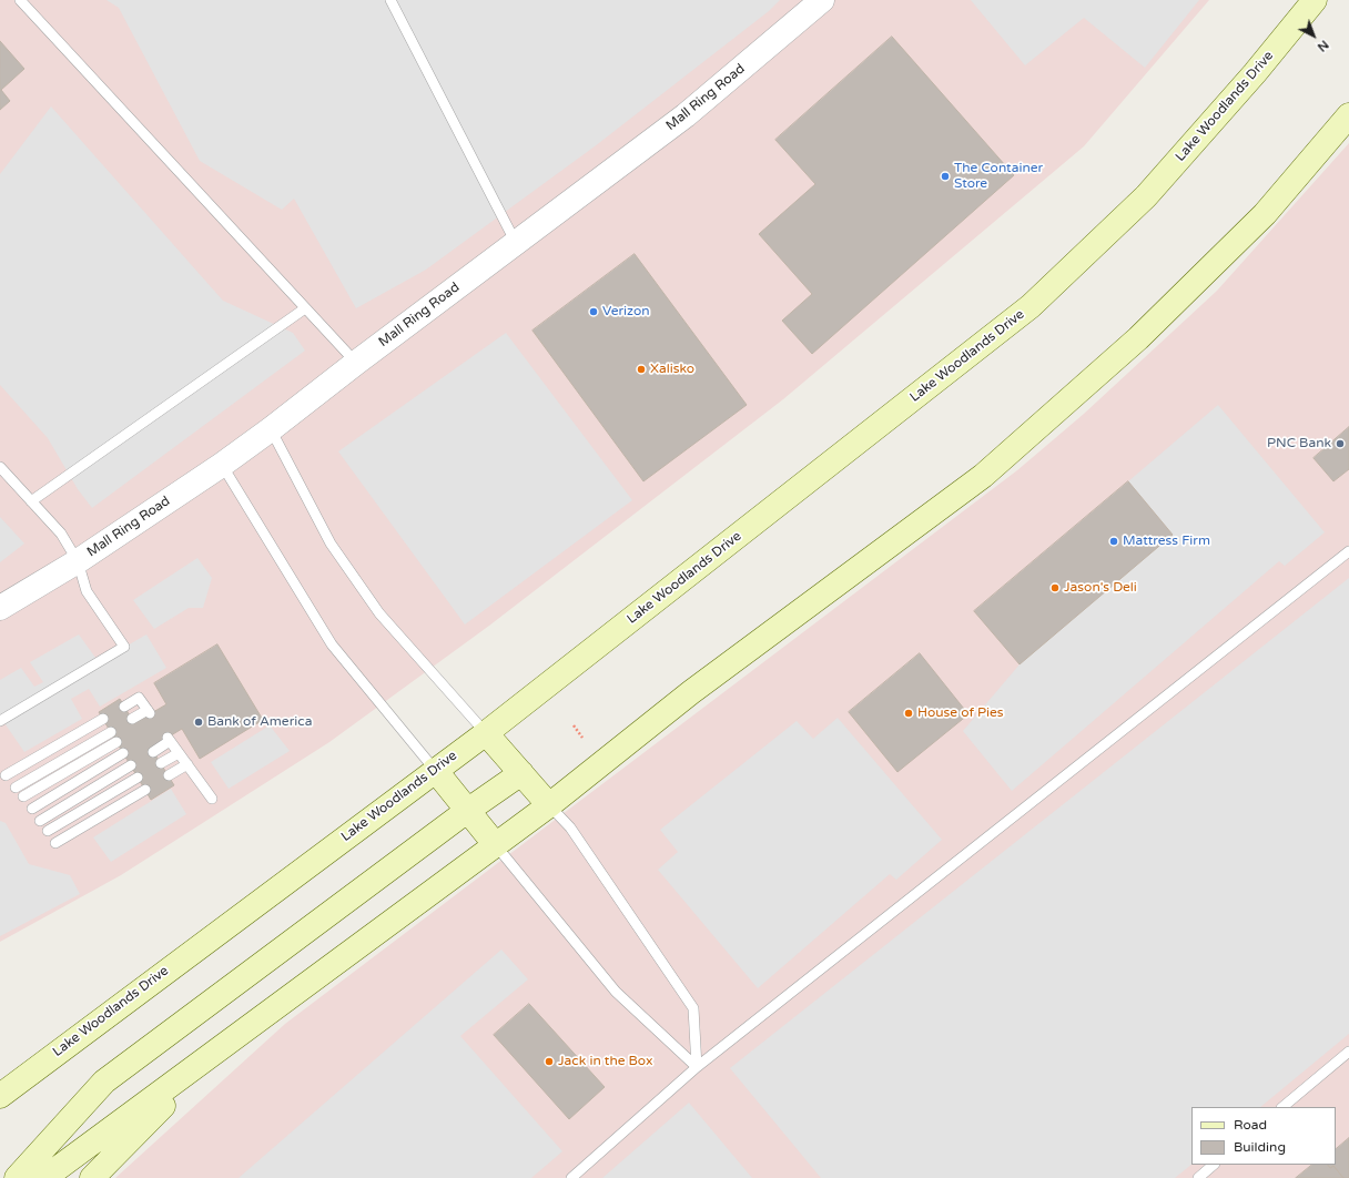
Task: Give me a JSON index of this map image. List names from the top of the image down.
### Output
{
  "streets": {
    "main road": ["Lake Woodlands Drive"],
    "street": ["Mall Ring Road"]
  },
  "places": [
    "The Container Store",
    "Verizon",
    "Xalisko",
    "PNC Bank",
    "Mattress Firm",
    "Jason's Deli",
    "House of Pies",
    "Bank of America",
    "Jack in the Box"
  ],
  "legend": ["Road", "Building"],
  "north": "bottom right"
}
